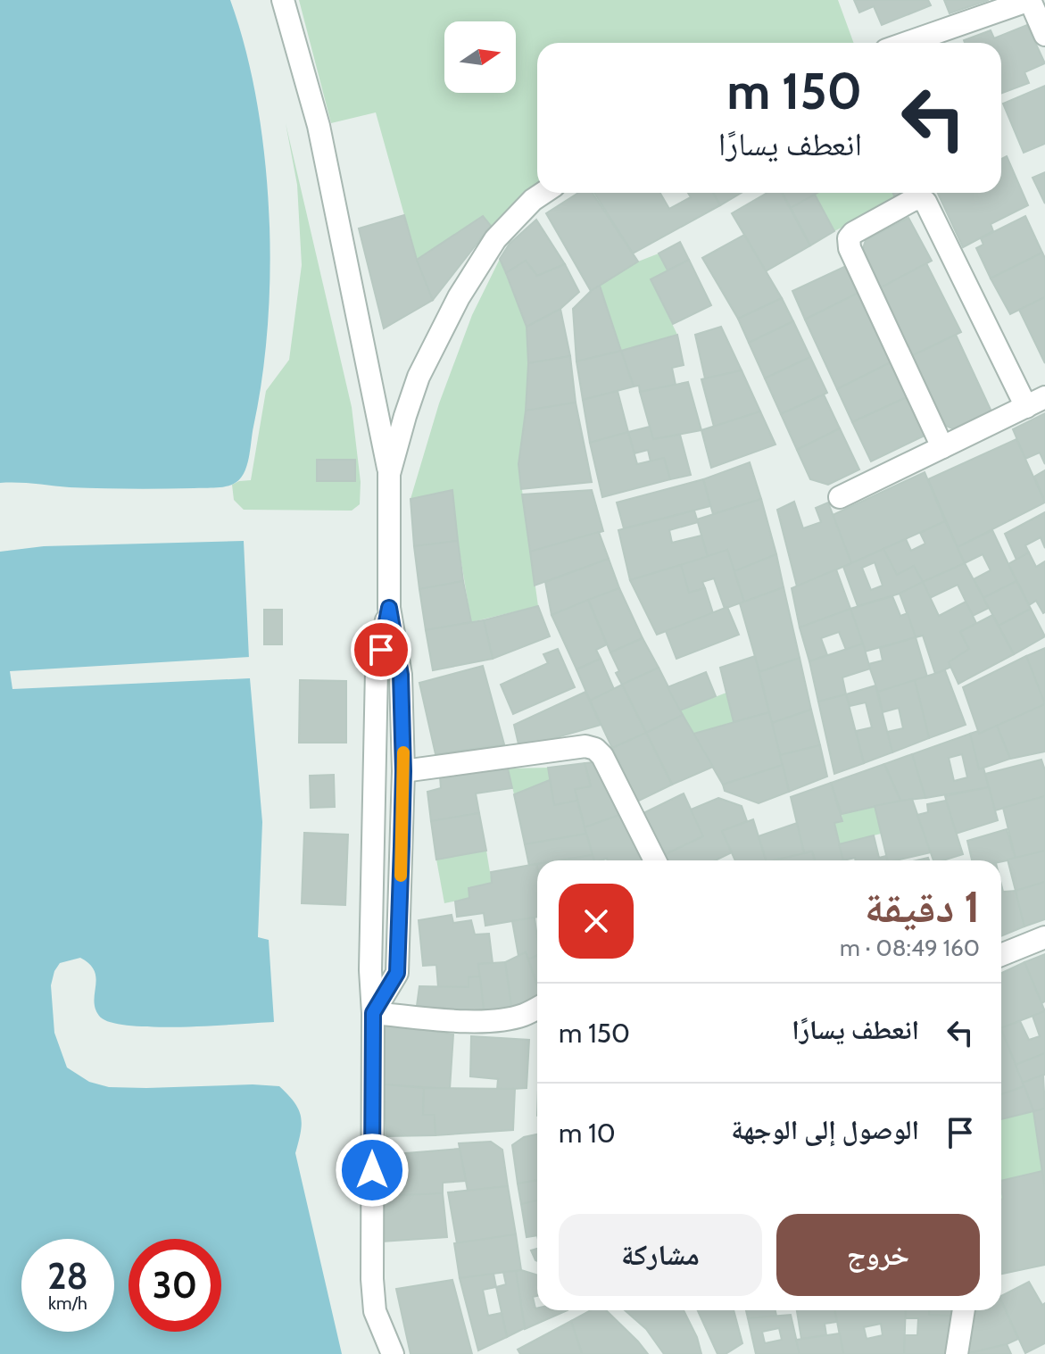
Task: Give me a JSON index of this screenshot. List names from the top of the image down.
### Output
{
  "north": "right",
  "page": {
    "turn": ["150 m", "انعطف يسارًا"],
    "heading": ["1 دقيقة", "160 m · 08:49"],
    "list": [
      {
        "name": "انعطف يسارًا",
        "value": "150 m"
      },
      {
        "name": "الوصول إلى الوجهة",
        "value": "10 m"
      }
    ],
    "buttons": ["خروج", "مشاركة"],
    "speed": "28 km/h",
    "limit": "30"
  }
}
